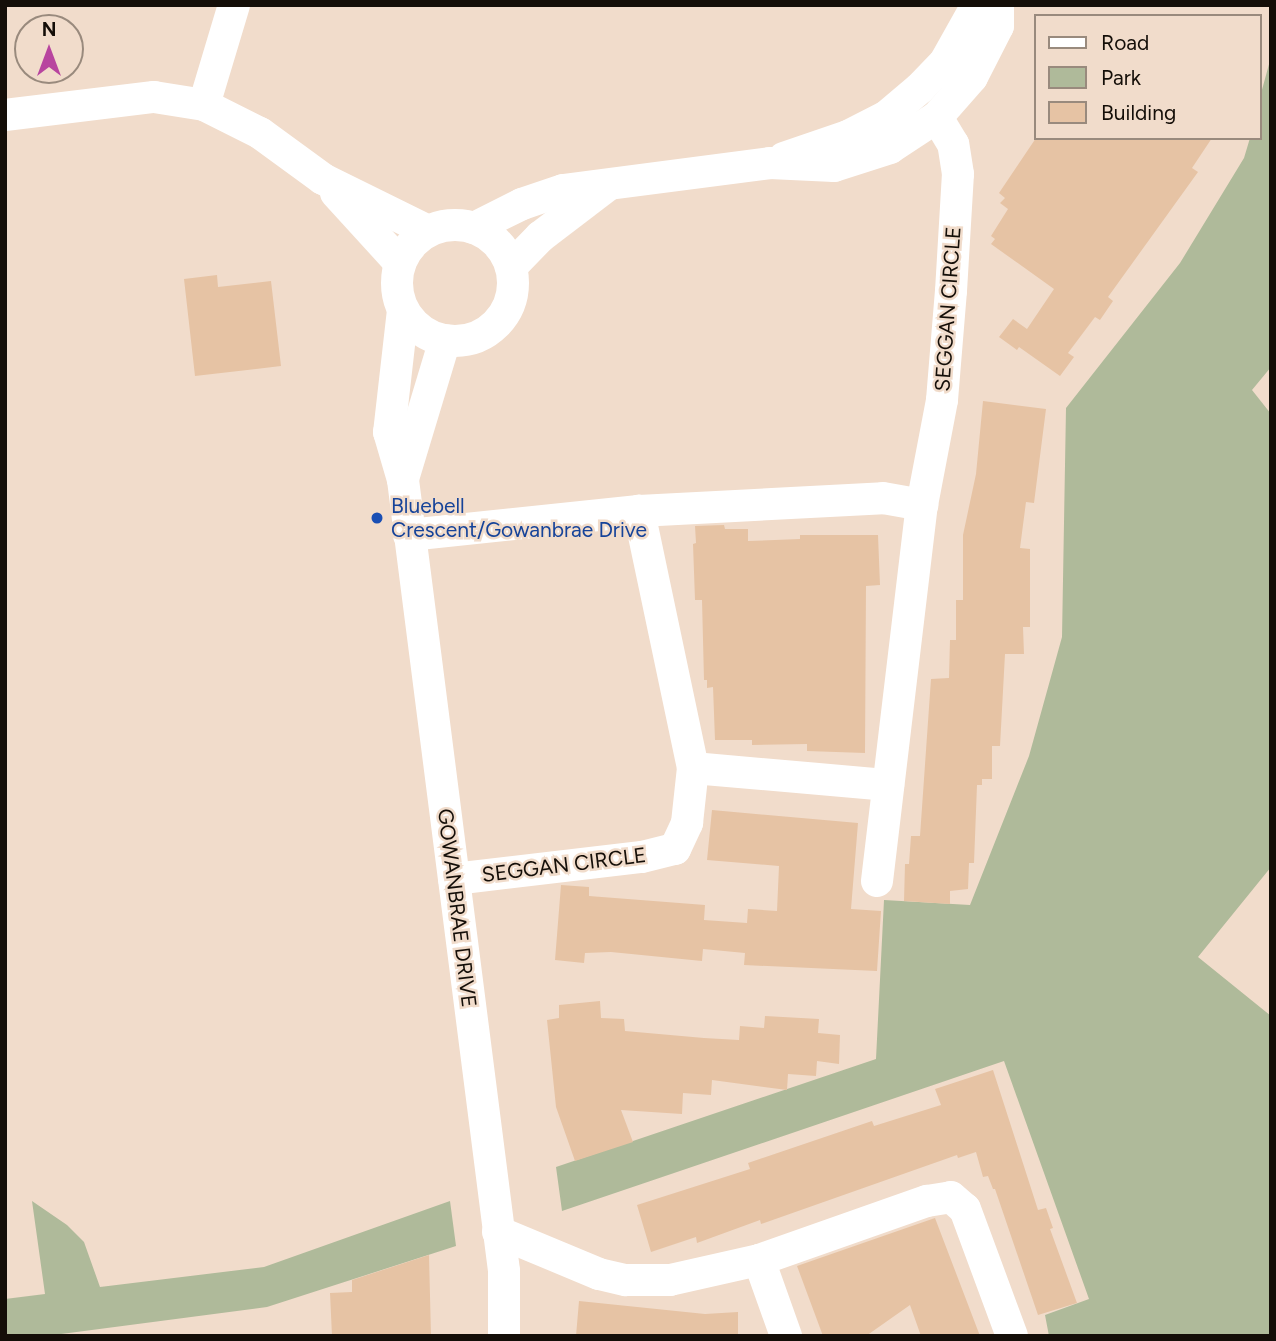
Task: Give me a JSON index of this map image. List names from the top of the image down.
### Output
{
  "streets": {
    "street": ["SEGGAN CIRCLE", "GOWANBRAE DRIVE"]
  },
  "crossings": [
    ["SEGGAN CIRCLE", "GOWANBRAE DRIVE"]
  ],
  "places": ["Bluebell Crescent/Gowanbrae Drive"],
  "legend": ["Road", "Park", "Building"],
  "north": "top"
}
